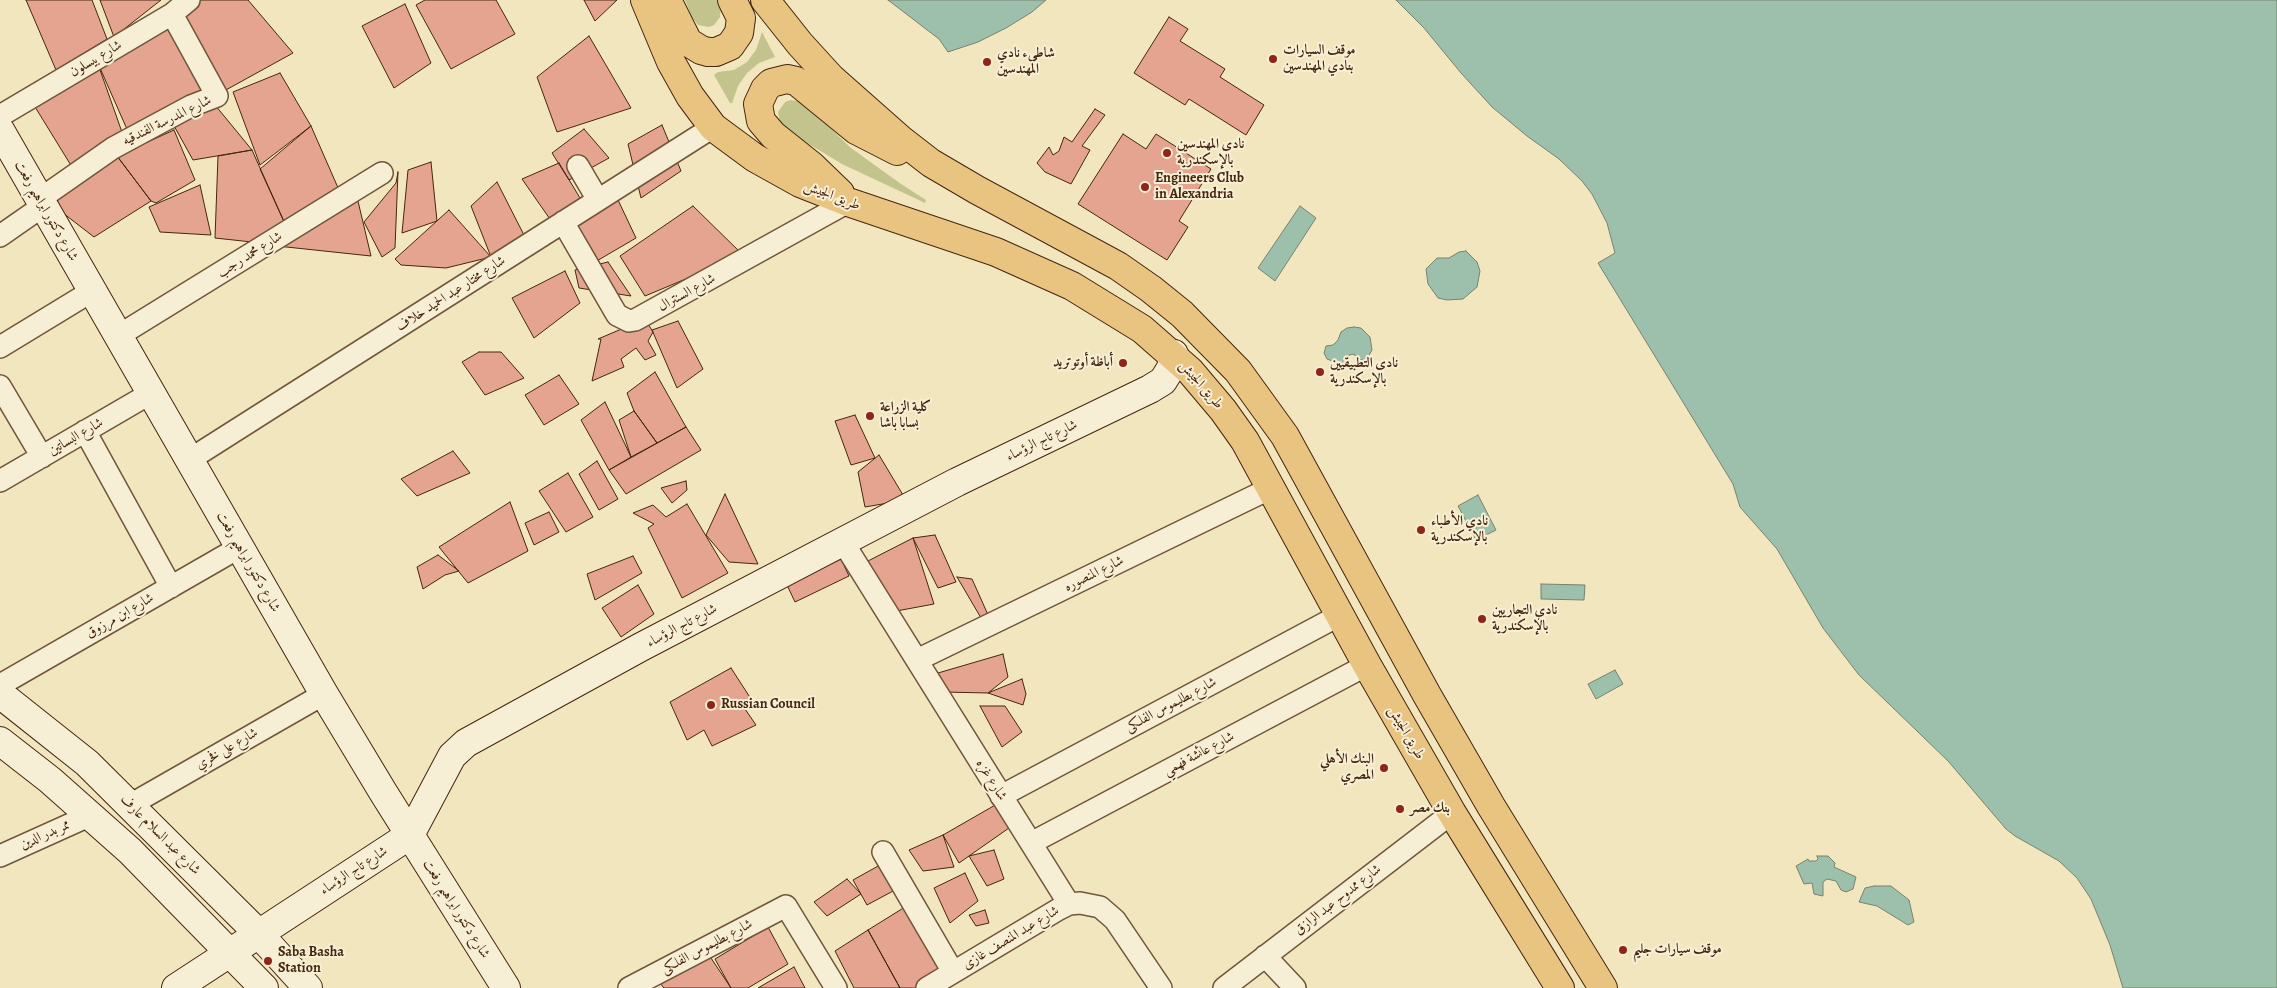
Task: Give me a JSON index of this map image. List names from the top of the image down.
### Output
{
  "streets": {
    "highway": ["طريق الجيش"],
    "street": [
      "شارع بيسلون",
      "شارع المدرسة الفندقيه",
      "شارع دكتور ابراهيم رفعت",
      "شارع محمد رجب",
      "شارع السنترال",
      "شارع مختار عبد الحميد خلاف",
      "شارع البساتين",
      "شارع تاج الرؤساء",
      "شارع المنصوره",
      "شارع ابن مرزوق",
      "شارع بطليموس الفلكى",
      "شارع على فخري",
      "شارع عائشة فهمي",
      "شارع غزه",
      "ممر بدر الدين",
      "شارع عبد السلام عارف",
      "شارع ممدوح عبد الرازق",
      "شارع عبد المنصف غازى"
    ]
  },
  "crossings": [
    ["شارع بيسلون", "شارع المدرسة الفندقيه"],
    ["شارع المدرسة الفندقيه", "شارع دكتور ابراهيم رفعت"],
    ["طريق الجيش", "شارع السنترال"],
    ["طريق الجيش", "شارع مختار عبد الحميد خلاف"],
    ["طريق الجيش", "شارع تاج الرؤساء"],
    ["طريق الجيش", "شارع المنصوره"],
    ["طريق الجيش", "شارع بطليموس الفلكى"],
    ["طريق الجيش", "شارع عائشة فهمي"],
    ["طريق الجيش", "شارع ممدوح عبد الرازق"],
    ["شارع دكتور ابراهيم رفعت", "شارع محمد رجب"],
    ["شارع دكتور ابراهيم رفعت", "شارع مختار عبد الحميد خلاف"],
    ["شارع دكتور ابراهيم رفعت", "شارع البساتين"],
    ["شارع دكتور ابراهيم رفعت", "شارع تاج الرؤساء"],
    ["شارع دكتور ابراهيم رفعت", "شارع ابن مرزوق"],
    ["شارع دكتور ابراهيم رفعت", "شارع على فخري"],
    ["شارع السنترال", "شارع مختار عبد الحميد خلاف"],
    ["شارع تاج الرؤساء", "شارع غزه"],
    ["شارع تاج الرؤساء", "شارع عبد السلام عارف"],
    ["شارع المنصوره", "شارع غزه"],
    ["شارع بطليموس الفلكى", "شارع غزه"],
    ["شارع على فخري", "شارع عبد السلام عارف"],
    ["شارع عائشة فهمي", "شارع غزه"],
    ["شارع غزه", "شارع عبد المنصف غازى"]
  ],
  "places": [
    "موقف السيارات بنادي المهندسين",
    "شاطيء نادي المهندسين",
    "نادي المهندسين بالإسكندرية",
    "Engineers Club in Alexandria",
    "أباظة أوتوتريد",
    "نادي التطبيقيين بالإسكندرية",
    "كلية الزراعة بسابا باشا",
    "نادي الأطباء بالإسكندرية",
    "نادي التجاريين بالإسكندرية",
    "Russian Council",
    "البنك الأهلي المصري",
    "بنك مصر",
    "موقف سيارات جليم",
    "Saba Basha Station"
  ]
}
